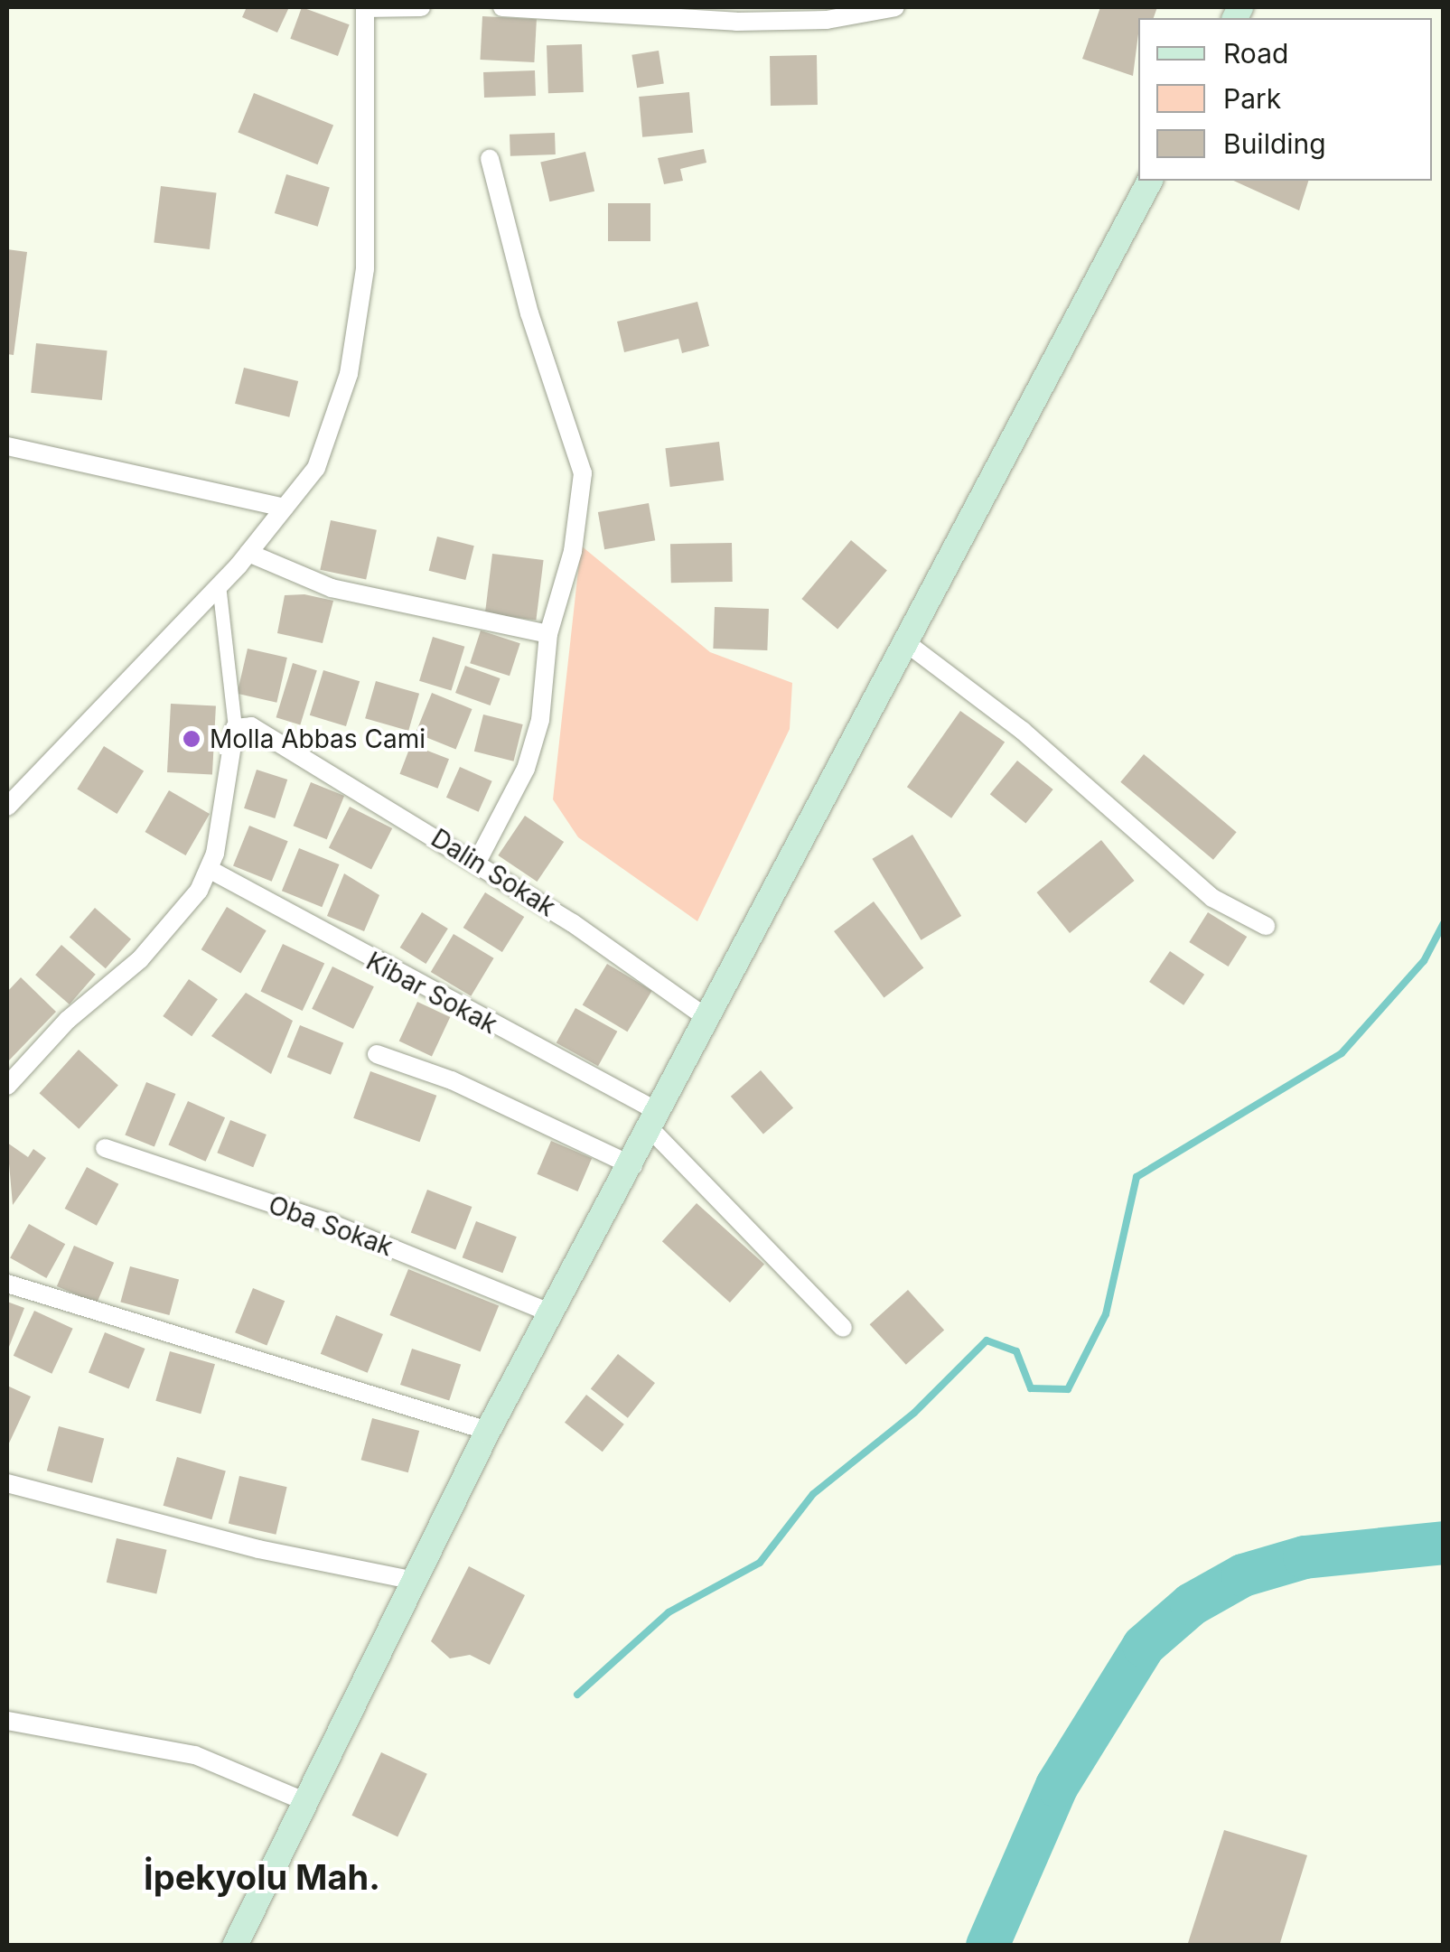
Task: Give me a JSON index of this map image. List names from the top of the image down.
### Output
{
  "streets": {
    "street": ["Dalin Sokak", "Kibar Sokak", "Oba Sokak"]
  },
  "districts": ["İpekyolu Mah."],
  "places": ["Molla Abbas Cami"],
  "legend": ["Road", "Park", "Building"]
}
